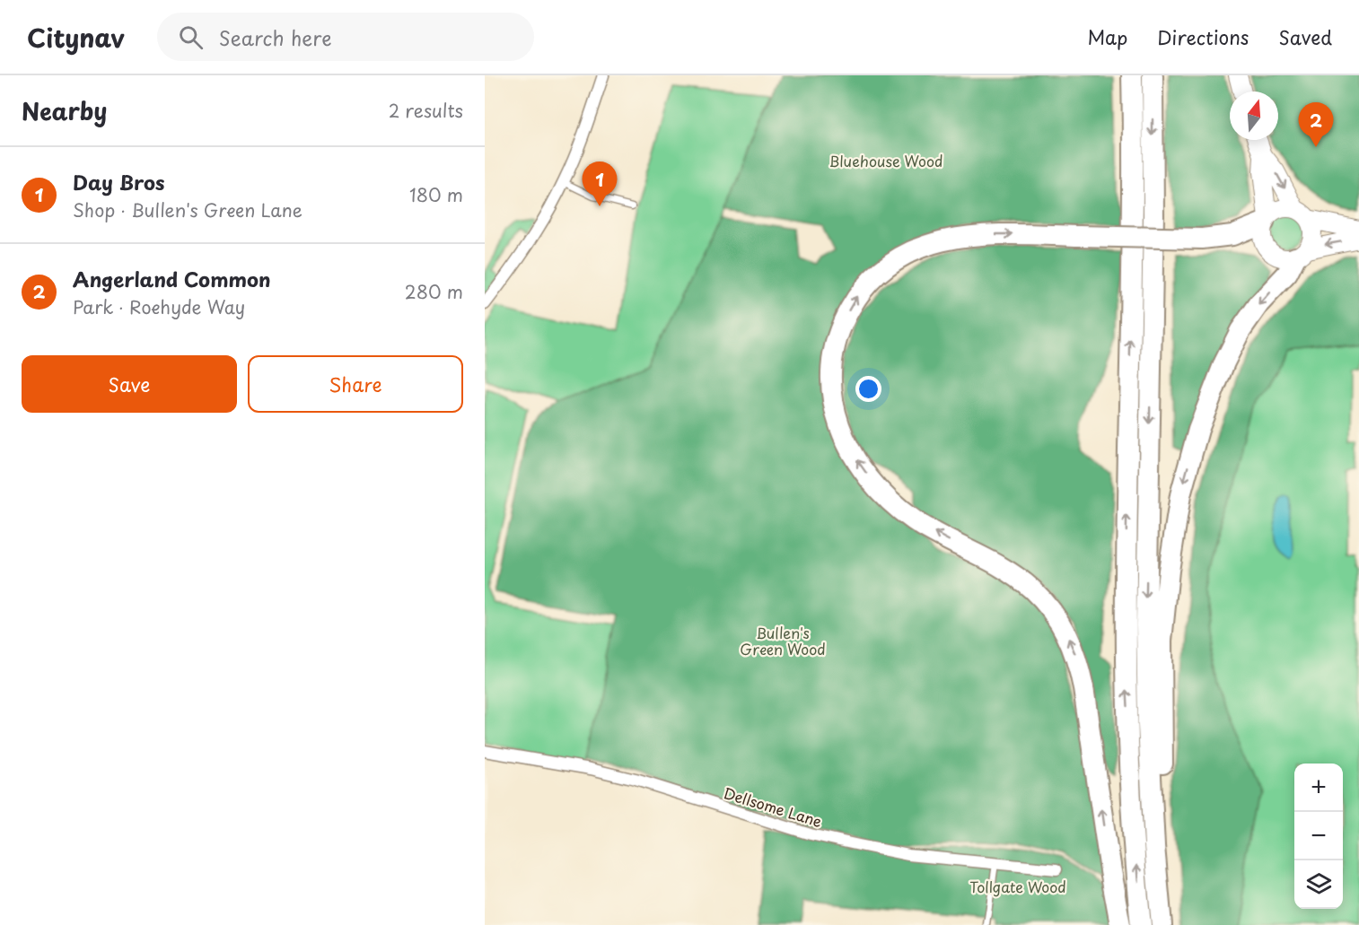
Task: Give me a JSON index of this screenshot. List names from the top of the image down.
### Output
{
  "streets": {
    "street": ["Dellsome Lane"]
  },
  "parks": ["Bluehouse Wood", "Bullen's Green Wood", "Tollgate Wood"],
  "north": "top",
  "page": {
    "header": "Citynav",
    "search": "Search here",
    "nav": ["Map", "Directions", "Saved"],
    "heading": ["Nearby", "2 results"],
    "pins": ["2", "1"],
    "list": [
      {
        "mark": "1",
        "name": "Day Bros",
        "note": "Shop · Bullen's Green Lane",
        "value": "180 m"
      },
      {
        "mark": "2",
        "name": "Angerland Common",
        "note": "Park · Roehyde Way",
        "value": "280 m"
      }
    ],
    "buttons": ["Save", "Share"],
    "map_buttons": ["+", "−"]
  }
}
